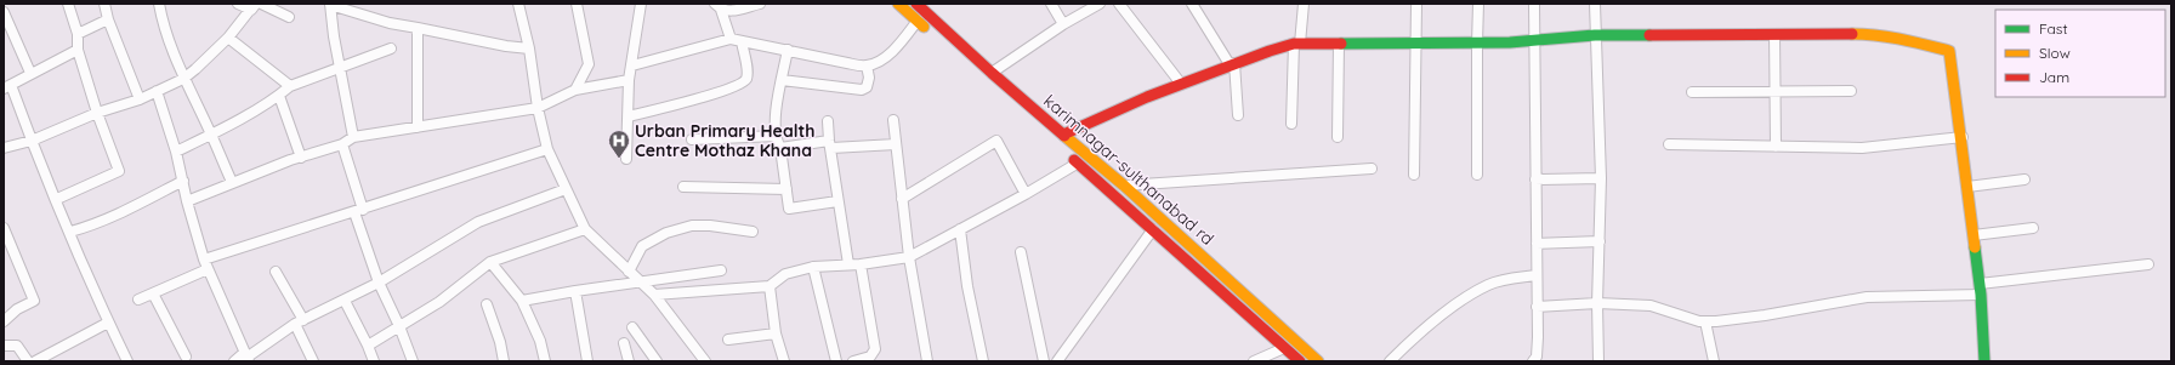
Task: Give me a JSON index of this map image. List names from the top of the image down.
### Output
{
  "streets": {
    "main road": ["karimnagar-sulthanabad rd"]
  },
  "places": {
    "hospital": ["Urban Primary Health Centre Mothaz Khana"]
  },
  "legend": ["Fast", "Slow", "Jam"]
}
